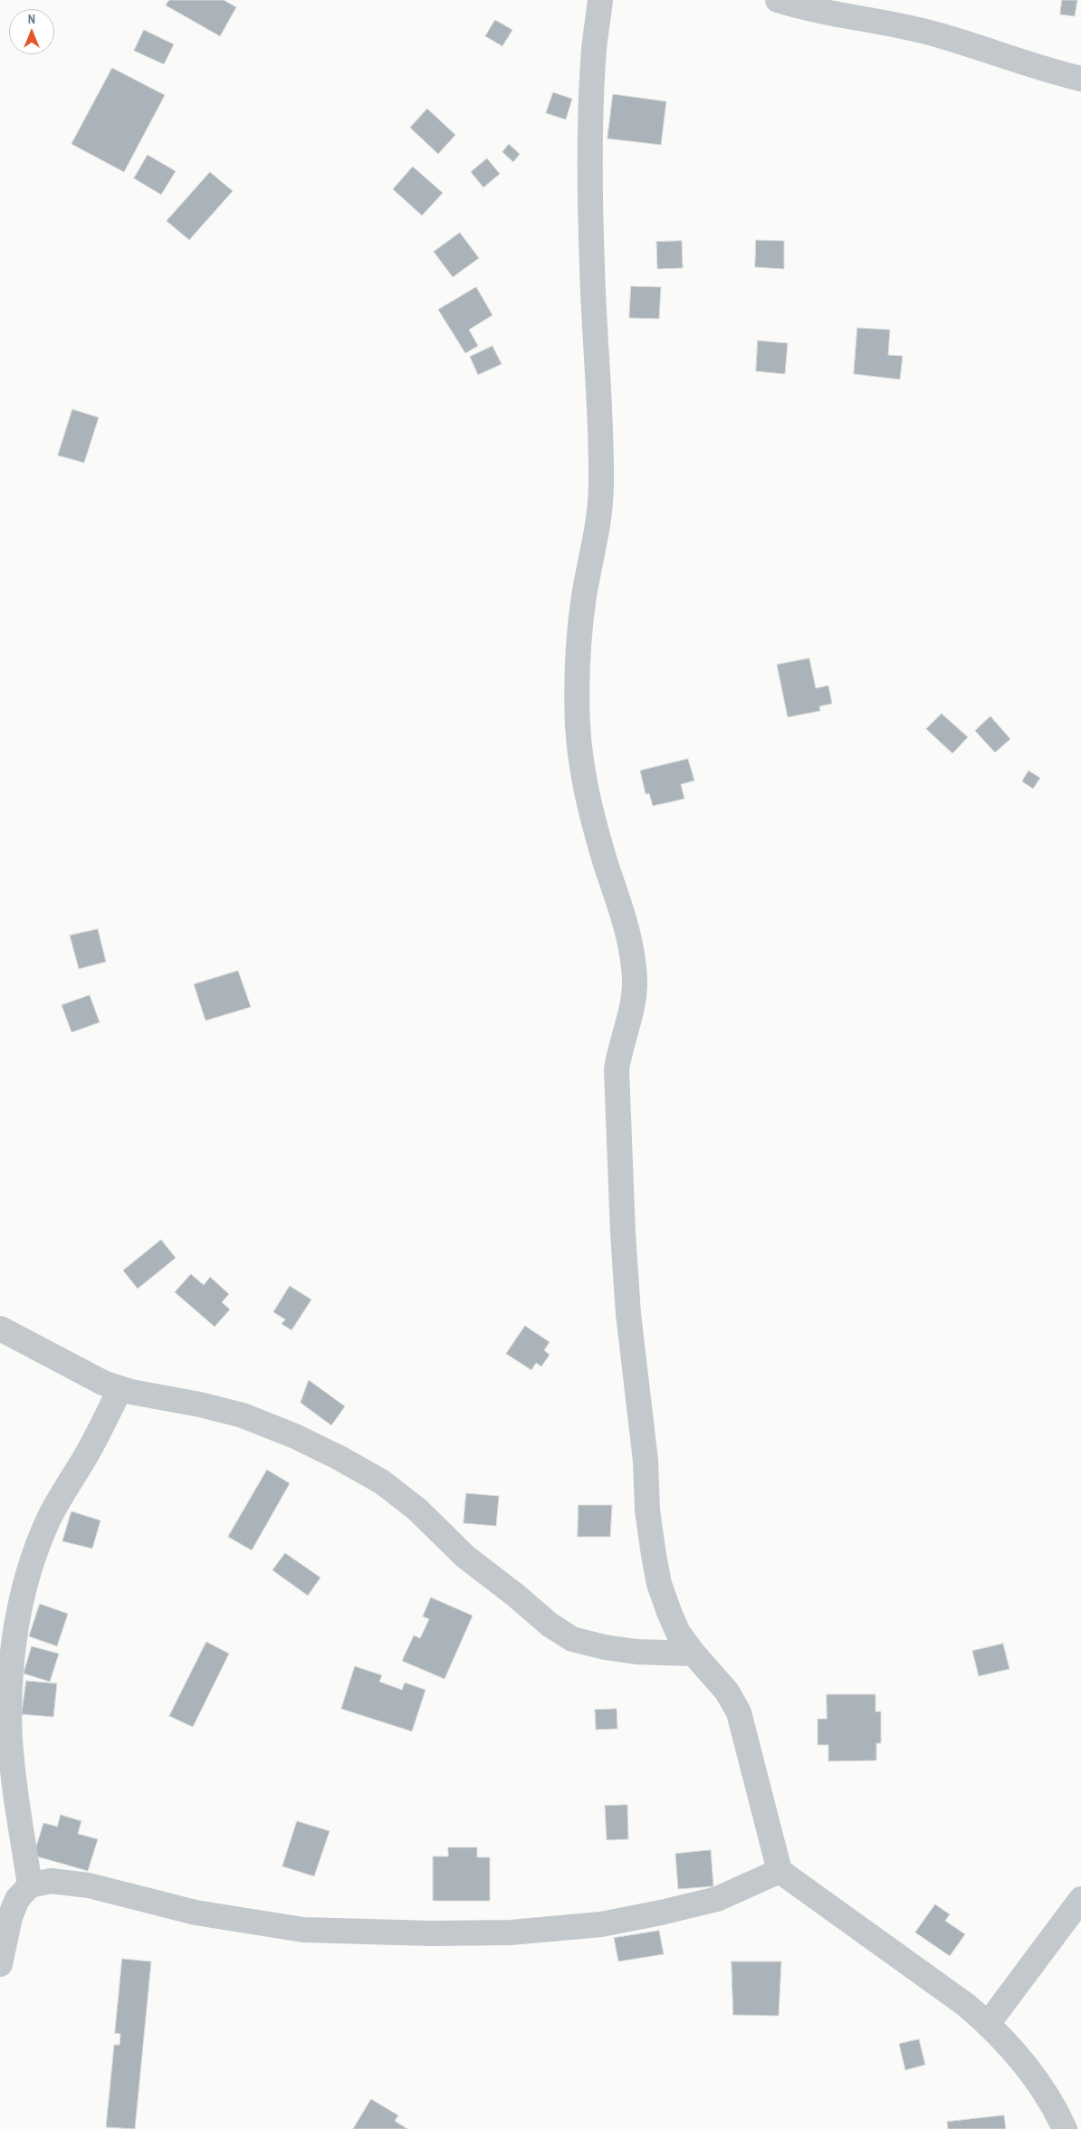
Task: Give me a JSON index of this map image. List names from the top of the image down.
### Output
{
  "north": "top"
}
